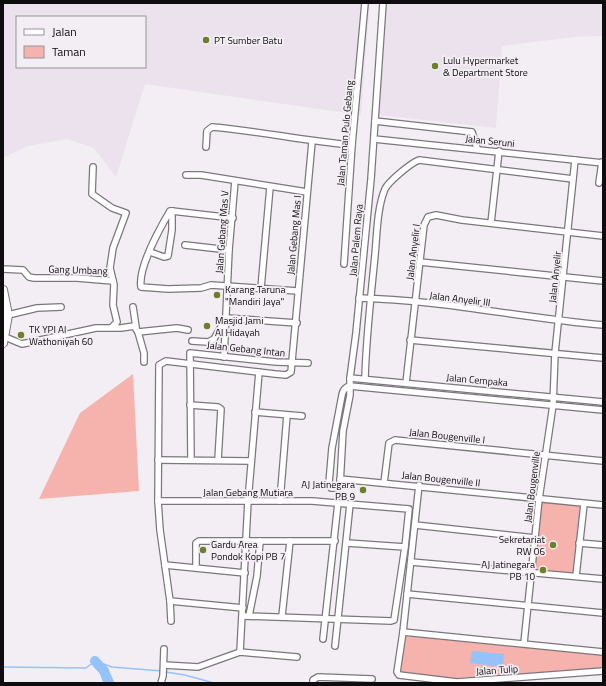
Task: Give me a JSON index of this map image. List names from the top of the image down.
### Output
{
  "streets": {
    "street": [
      "Jalan Taman Pulo Gebang",
      "Jalan Seruni",
      "Jalan Gebang Mas V",
      "Jalan Gebang Mas I",
      "Jalan Palem Raya",
      "Jalan Anyelir I",
      "Gang Umbang",
      "Jalan Anyelir",
      "Jalan Anyelir III",
      "Jalan Gebang Intan",
      "Jalan Cempaka",
      "Jalan Bougenville I",
      "Jalan Bougenville II",
      "Jalan Bougenville",
      "Jalan Gebang Mutiara",
      "Jalan Tulip"
    ]
  },
  "crossings": [
    ["Jalan Seruni", "Jalan Palem Raya"],
    ["Jalan Seruni", "Jalan Anyelir"],
    ["Jalan Gebang Mas V", "Jalan Gebang Intan"],
    ["Jalan Gebang Mas I", "Jalan Gebang Intan"],
    ["Jalan Palem Raya", "Jalan Anyelir III"],
    ["Jalan Palem Raya", "Jalan Cempaka"],
    ["Jalan Palem Raya", "Jalan Bougenville II"],
    ["Jalan Anyelir I", "Jalan Anyelir"],
    ["Jalan Anyelir I", "Jalan Anyelir III"],
    ["Jalan Anyelir I", "Jalan Cempaka"],
    ["Jalan Anyelir", "Jalan Anyelir III"],
    ["Jalan Anyelir", "Jalan Cempaka"],
    ["Jalan Anyelir", "Jalan Bougenville"],
    ["Jalan Cempaka", "Jalan Bougenville"],
    ["Jalan Bougenville I", "Jalan Bougenville II"],
    ["Jalan Bougenville I", "Jalan Bougenville"],
    ["Jalan Bougenville II", "Jalan Bougenville"]
  ],
  "places": [
    "PT Sumber Batu",
    "Lulu Hypermarket & Department Store",
    "Karang Taruna \"Mandiri Jaya\"",
    "Masjid Jami Al Hidayah",
    "TK YPI Al Wathoniyah 60",
    "AJ Jatinegara PB 9",
    "Sekretariat RW 06",
    "Gardu Area Pondok Kopi PB 7",
    "AJ Jatinegara PB 10"
  ],
  "legend": ["Jalan", "Taman"]
}
